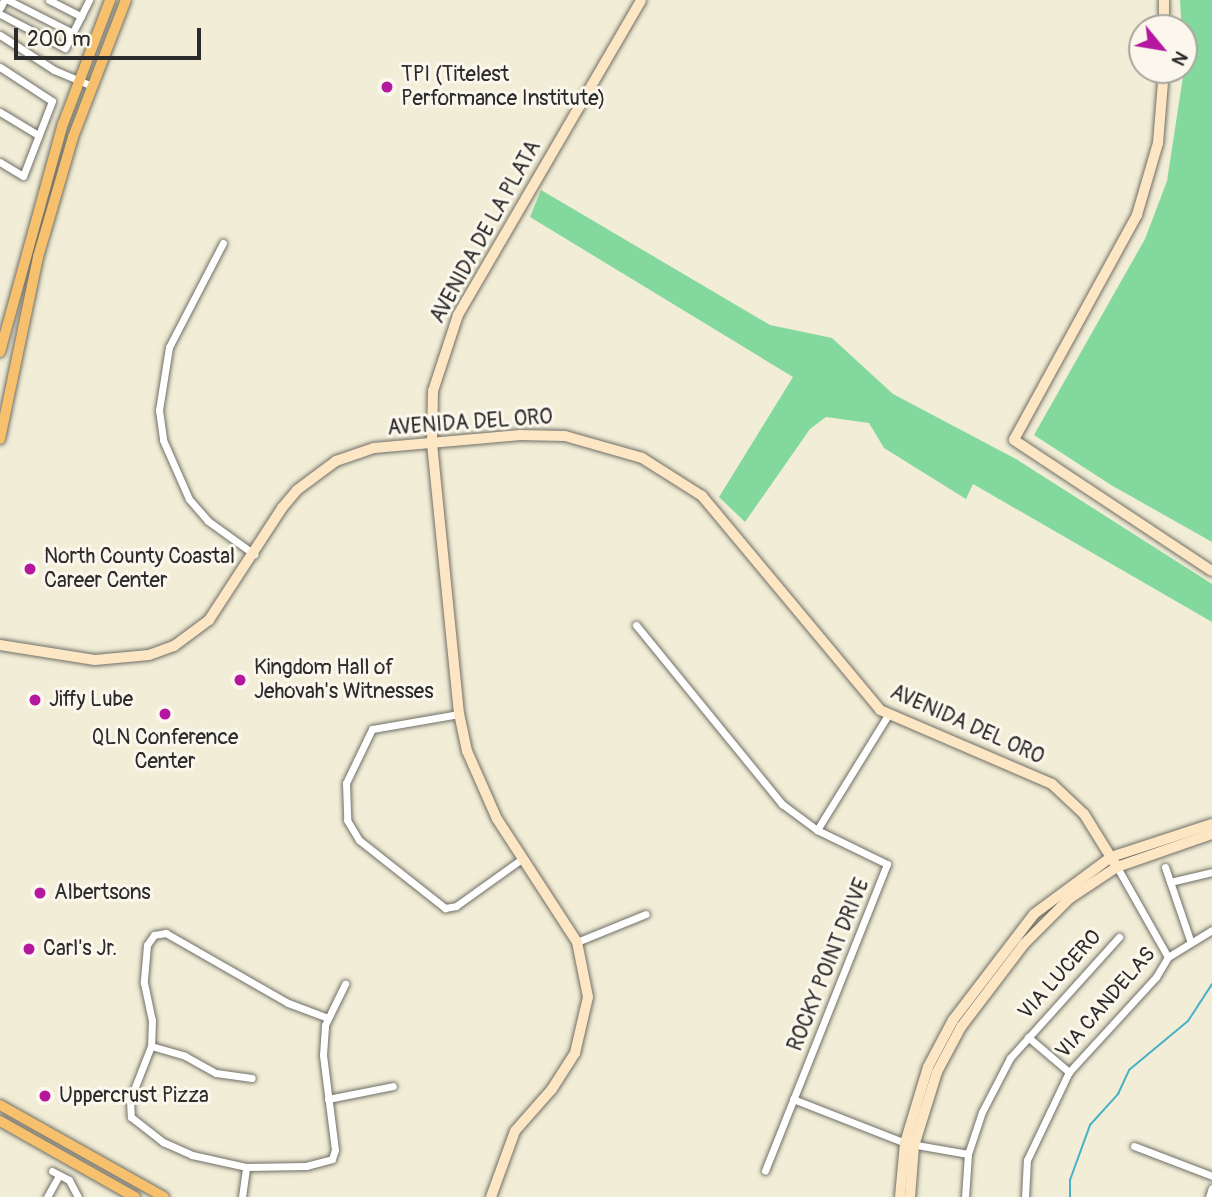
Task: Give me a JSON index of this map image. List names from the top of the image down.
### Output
{
  "streets": {
    "street": [
      "AVENIDA DE LA PLATA",
      "AVENIDA DEL ORO",
      "ROCKY POINT DRIVE",
      "VIA LUCERO",
      "VIA CANDELAS"
    ]
  },
  "crossings": [
    ["AVENIDA DE LA PLATA", "AVENIDA DEL ORO"],
    ["VIA LUCERO", "VIA CANDELAS"]
  ],
  "places": [
    "TPI (Titelest Performance Institute)",
    "North County Coastal Career Center",
    "Kingdom Hall of Jehovah's Witnesses",
    "Jiffy Lube",
    "QLN Conference Center",
    "Albertsons",
    "Carl's Jr.",
    "Uppercrust Pizza"
  ],
  "scale_bar": "200 m",
  "north": "bottom right"
}
